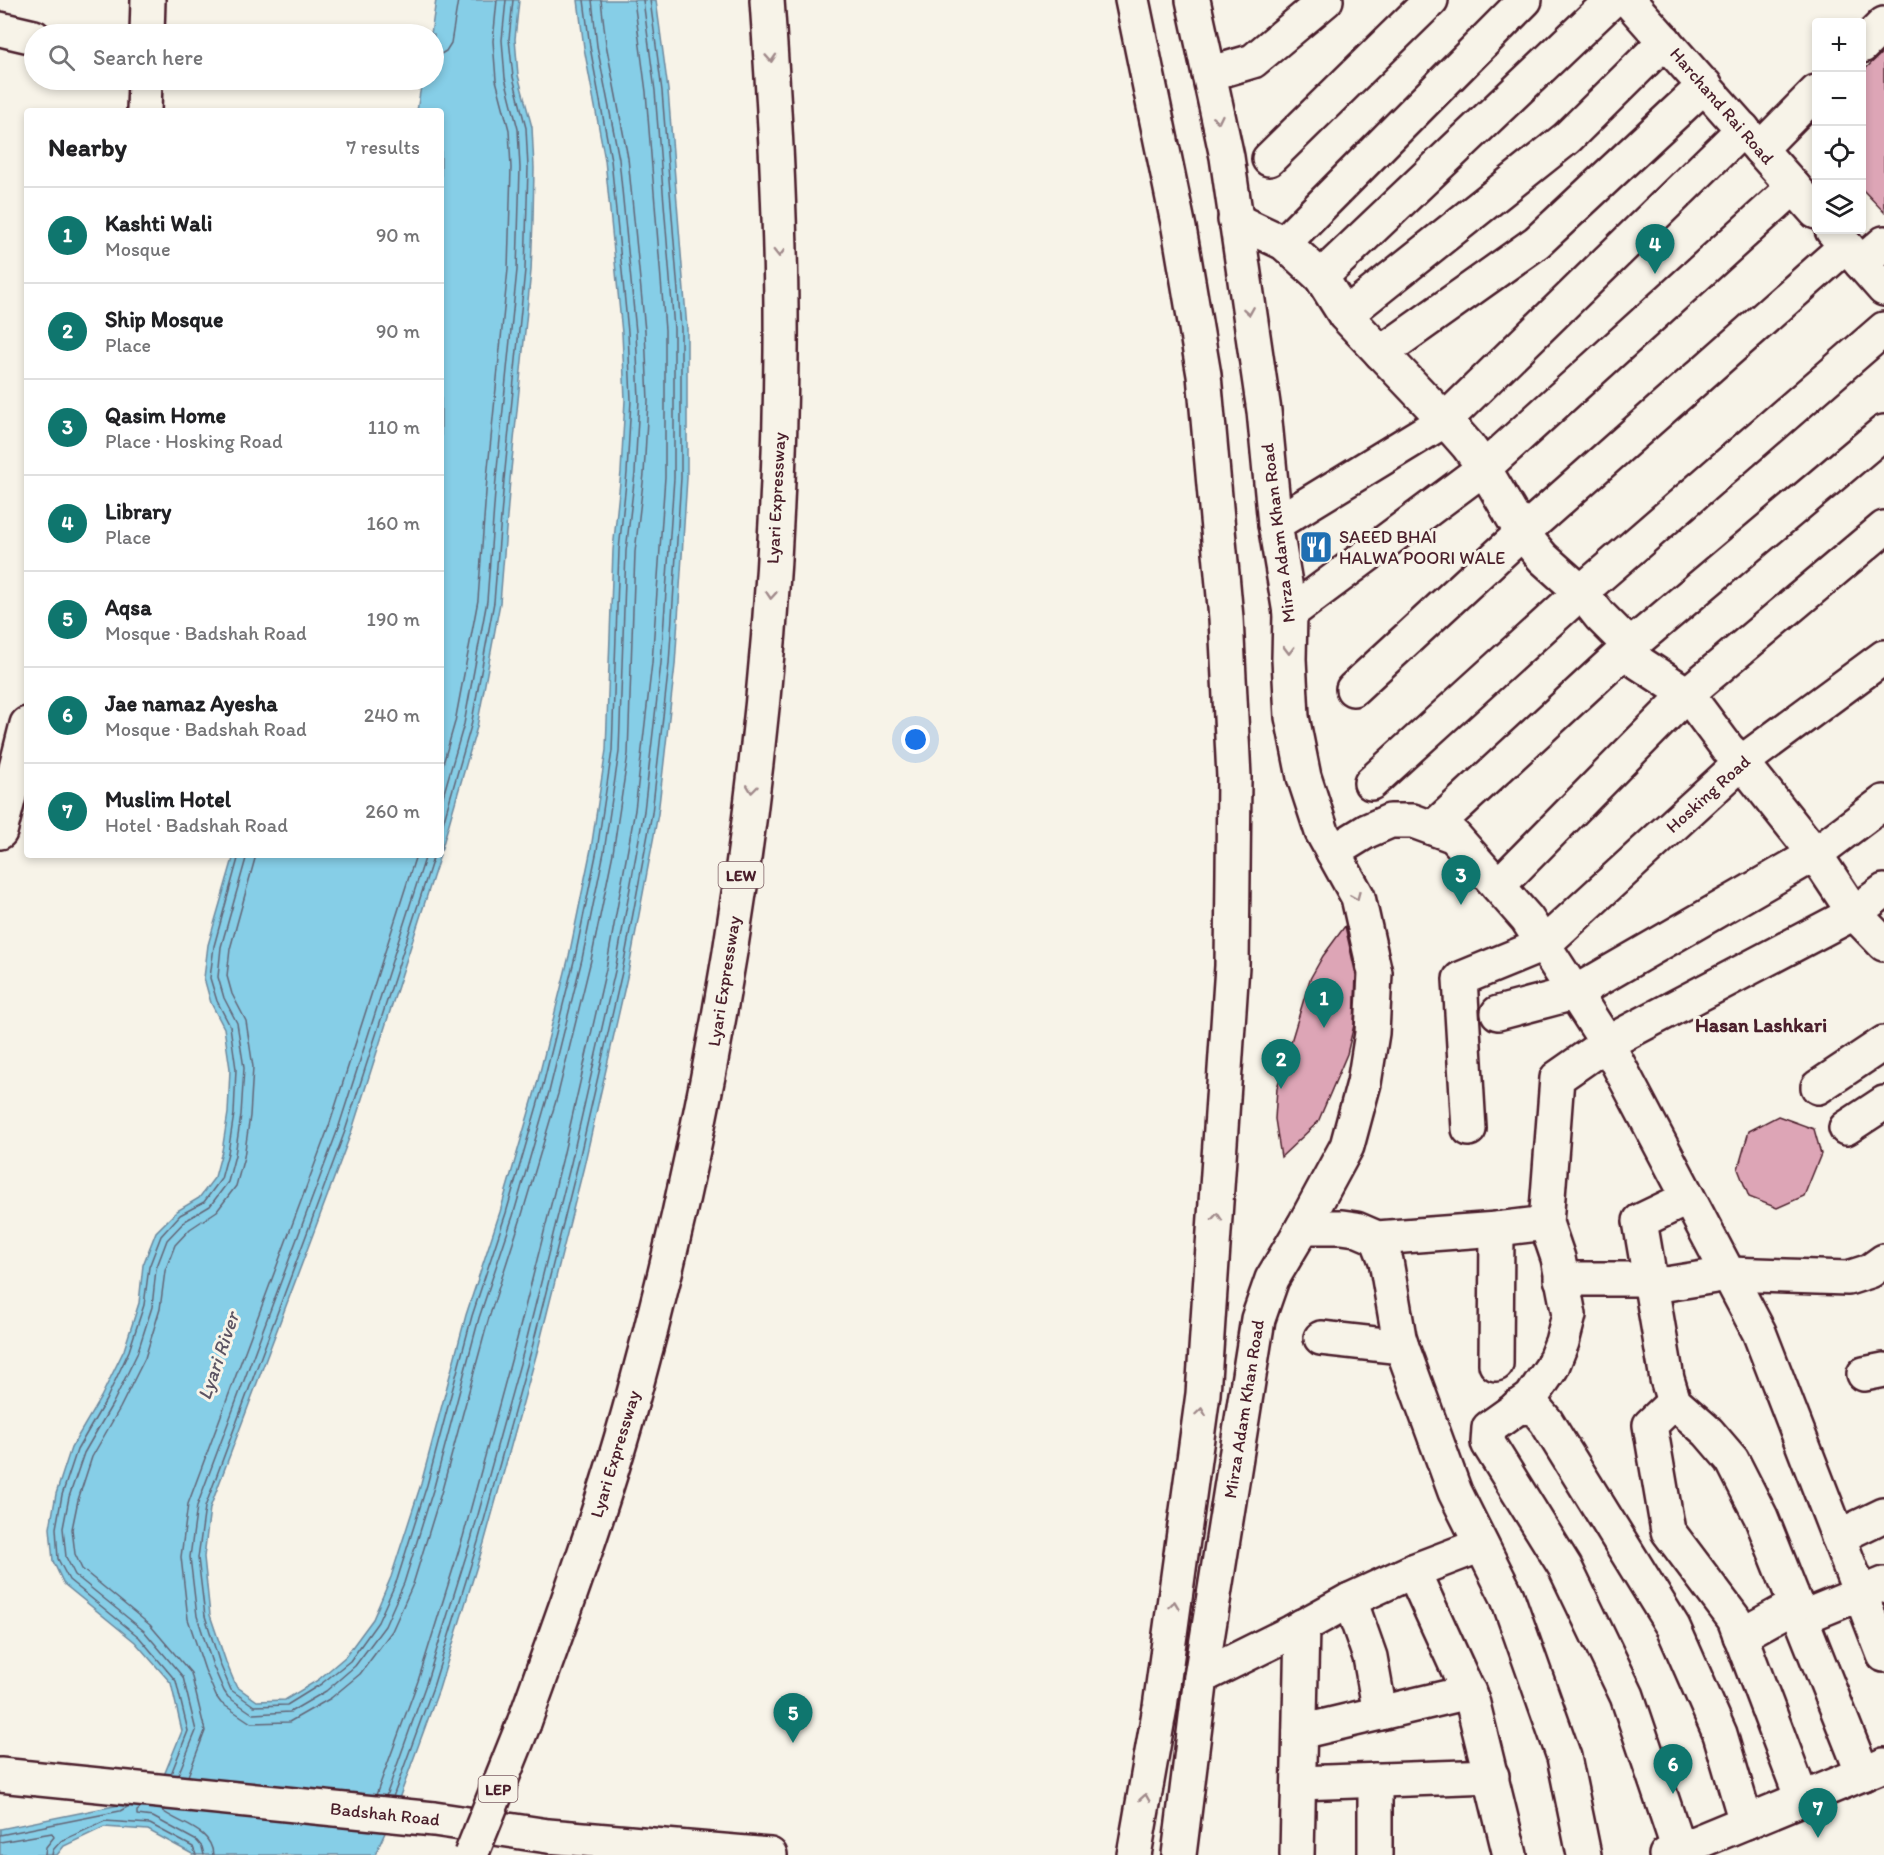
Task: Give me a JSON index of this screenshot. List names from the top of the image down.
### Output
{
  "streets": {
    "main road": [
      "Harchand Rai Road",
      "Lyari Expressway",
      "Mirza Adam Khan Road",
      "Hosking Road",
      "LEW",
      "LEP",
      "Badshah Road"
    ]
  },
  "one_way": ["Lyari Expressway"],
  "districts": ["Hasan Lashkari"],
  "water": ["Lyari River"],
  "places": {
    "restaurant": ["SAEED BHAI HALWA POORI WALE"]
  },
  "page": {
    "map_buttons": ["+", "−"],
    "search": "Search here",
    "heading": ["Nearby", "7 results"],
    "list": [
      {
        "mark": "1",
        "name": "Kashti Wali",
        "note": "Mosque",
        "value": "90 m"
      },
      {
        "mark": "2",
        "name": "Ship Mosque",
        "note": "Place",
        "value": "90 m"
      },
      {
        "mark": "3",
        "name": "Qasim Home",
        "note": "Place · Hosking Road",
        "value": "110 m"
      },
      {
        "mark": "4",
        "name": "Library",
        "note": "Place",
        "value": "160 m"
      },
      {
        "mark": "5",
        "name": "Aqsa",
        "note": "Mosque · Badshah Road",
        "value": "190 m"
      },
      {
        "mark": "6",
        "name": "Jae namaz Ayesha",
        "note": "Mosque · Badshah Road",
        "value": "240 m"
      },
      {
        "mark": "7",
        "name": "Muslim Hotel",
        "note": "Hotel · Badshah Road",
        "value": "260 m"
      }
    ],
    "pins": [
      "4",
      "3",
      "1",
      "2",
      "5",
      "6",
      "7"
    ]
  }
}
